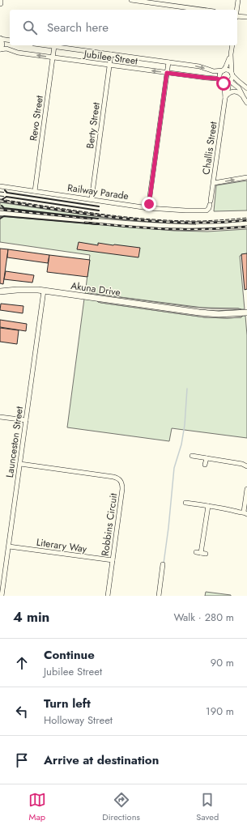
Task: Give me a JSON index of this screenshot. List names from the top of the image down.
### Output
{
  "streets": {
    "street": [
      "Jubilee Street",
      "Revo Street",
      "Berty Street",
      "Challis Street",
      "Railway Parade",
      "Akuna Drive",
      "Launceston Street",
      "Robbins Circuit",
      "Literary Way"
    ]
  },
  "crossings": [
    ["Jubilee Street", "Revo Street"],
    ["Jubilee Street", "Berty Street"],
    ["Jubilee Street", "Challis Street"],
    ["Revo Street", "Railway Parade"],
    ["Berty Street", "Railway Parade"],
    ["Challis Street", "Railway Parade"],
    ["Akuna Drive", "Launceston Street"],
    ["Launceston Street", "Robbins Circuit"],
    ["Launceston Street", "Literary Way"],
    ["Robbins Circuit", "Literary Way"]
  ],
  "page": {
    "search": "Search here",
    "heading": ["4 min", "Walk · 280 m"],
    "list": [
      ["Continue", "Jubilee Street", "90 m"],
      ["Turn left", "Holloway Street", "190 m"],
      "Arrive at destination"
    ],
    "nav": ["Map", "Directions", "Saved"]
  }
}
